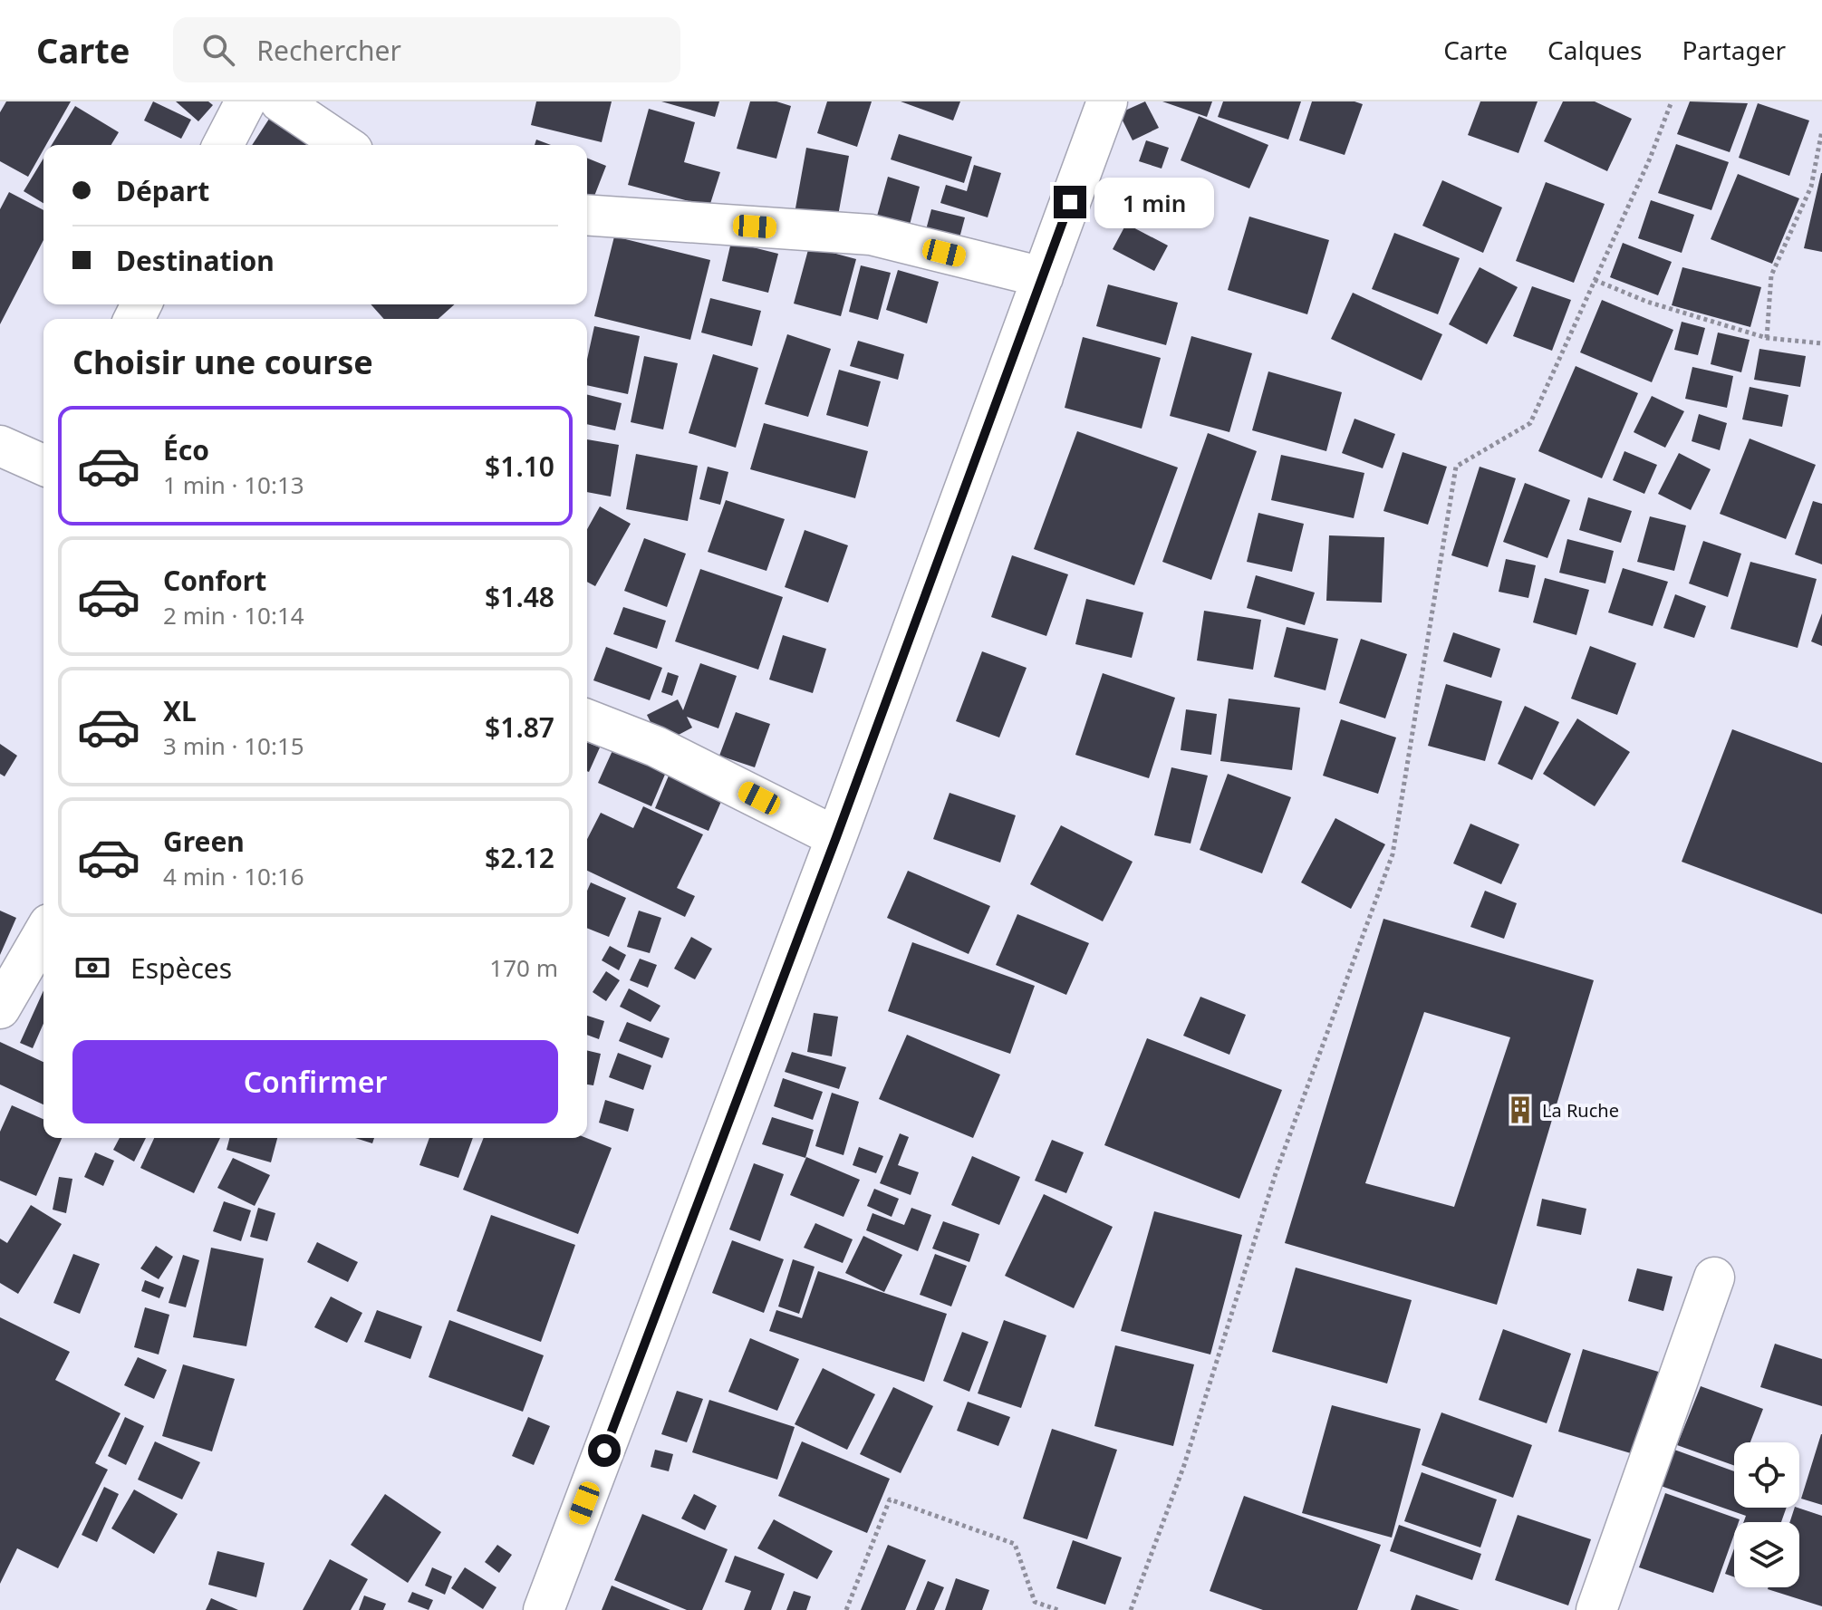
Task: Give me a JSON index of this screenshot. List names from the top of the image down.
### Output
{
  "places": {
    "building": ["La Ruche"]
  },
  "page": {
    "header": "Carte",
    "search": "Rechercher",
    "nav": ["Carte", "Calques", "Partager"],
    "banner": ["Départ", "Destination"],
    "bubble": "1 min",
    "heading": "Choisir une course",
    "list": [
      {
        "name": "Éco",
        "note": "1 min · 10:13",
        "value": "$1.10"
      },
      {
        "name": "Confort",
        "note": "2 min · 10:14",
        "value": "$1.48"
      },
      {
        "name": "XL",
        "note": "3 min · 10:15",
        "value": "$1.87"
      },
      {
        "name": "Green",
        "note": "4 min · 10:16",
        "value": "$2.12"
      }
    ],
    "pay": ["Espèces", "170 m"],
    "buttons": "Confirmer"
  }
}
